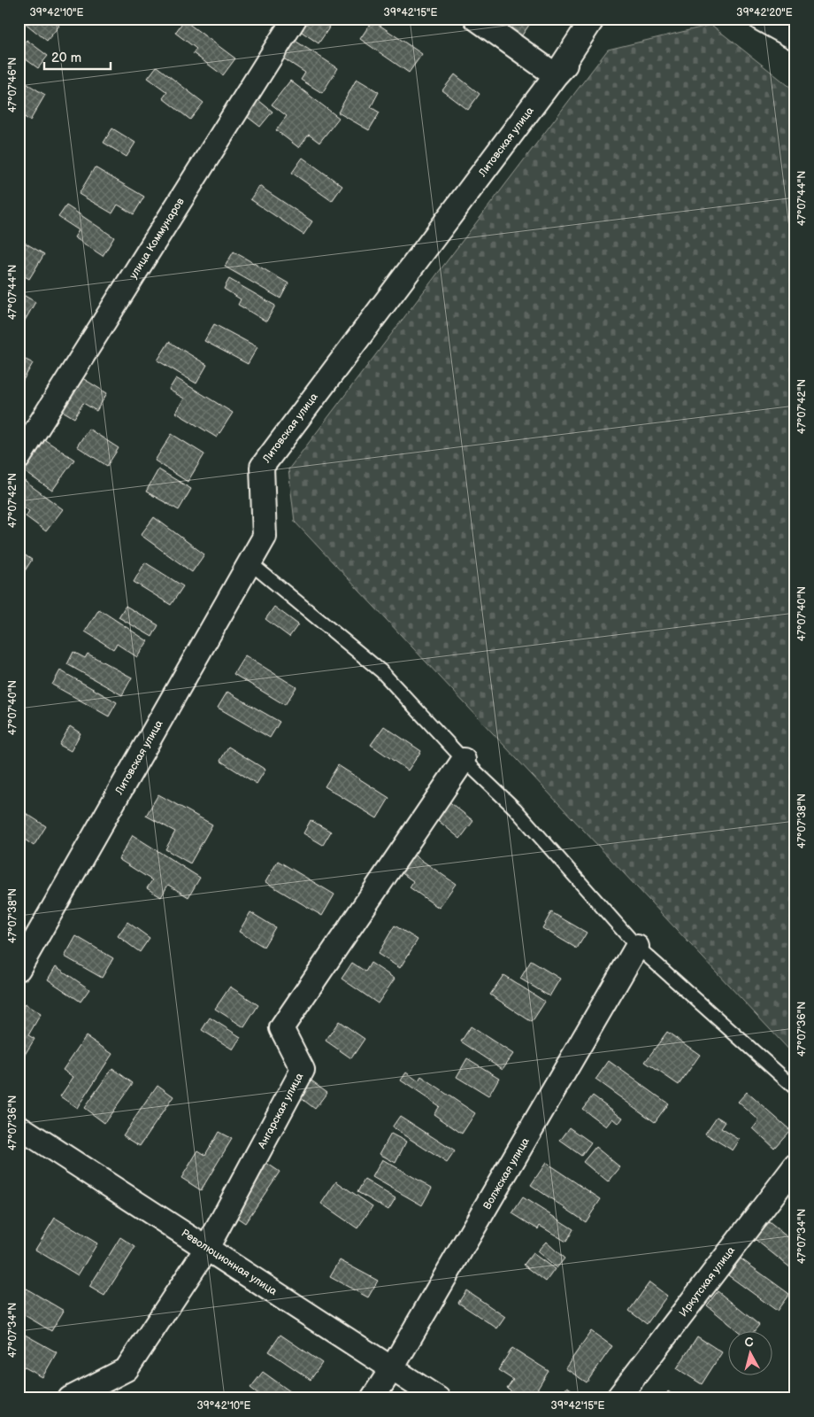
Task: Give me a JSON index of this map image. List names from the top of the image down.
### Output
{
  "streets": {
    "street": [
      "Литовская улица",
      "улица Коммунаров",
      "Ангарская улица",
      "Волжская улица",
      "Революционная улица",
      "Иркутская улица"
    ]
  },
  "crossings": [
    ["Ангарская улица", "Революционная улица"],
    ["Волжская улица", "Революционная улица"]
  ],
  "scale_bar": "20 m",
  "north": "top",
  "coordinates": [
    "39°42'10\"E",
    "39°42'15\"E",
    "39°42'20\"E",
    "47°07'46\"N",
    "47°07'44\"N",
    "47°07'42\"N",
    "47°07'40\"N",
    "47°07'38\"N",
    "47°07'36\"N",
    "47°07'34\"N"
  ]
}
